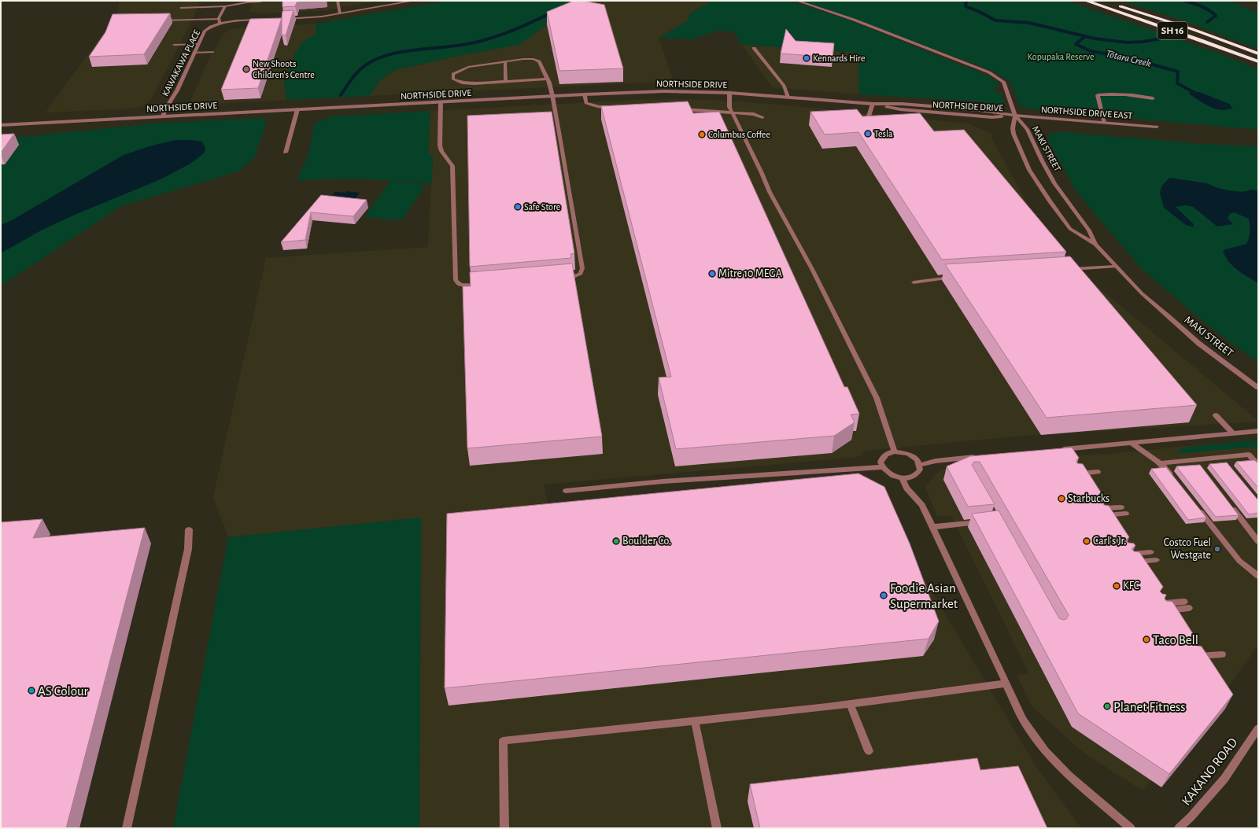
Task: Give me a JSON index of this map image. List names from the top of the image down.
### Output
{
  "streets": {
    "highway": ["SH 16"],
    "street": [
      "KAWAKAWA PLACE",
      "NORTHSIDE DRIVE",
      "NORTHSIDE DRIVE EAST",
      "MAKI STREET",
      "KAKANO ROAD"
    ]
  },
  "crossings": [
    ["KAWAKAWA PLACE", "NORTHSIDE DRIVE"],
    ["NORTHSIDE DRIVE", "NORTHSIDE DRIVE EAST"],
    ["NORTHSIDE DRIVE", "MAKI STREET"],
    ["NORTHSIDE DRIVE EAST", "MAKI STREET"]
  ],
  "water": ["Tōtara Creek"],
  "parks": ["Kopupaka Reserve"],
  "places": [
    "Kennards Hire",
    "New Shoots Children's Centre",
    "Tesla",
    "Columbus Coffee",
    "Safe Store",
    "Mitre 10 MEGA",
    "Starbucks",
    "Boulder Co.",
    "Carl's Jr.",
    "Costco Fuel Westgate",
    "KFC",
    "Foodie Asian Supermarket",
    "Taco Bell",
    "AS Colour",
    "Planet Fitness"
  ]
}
